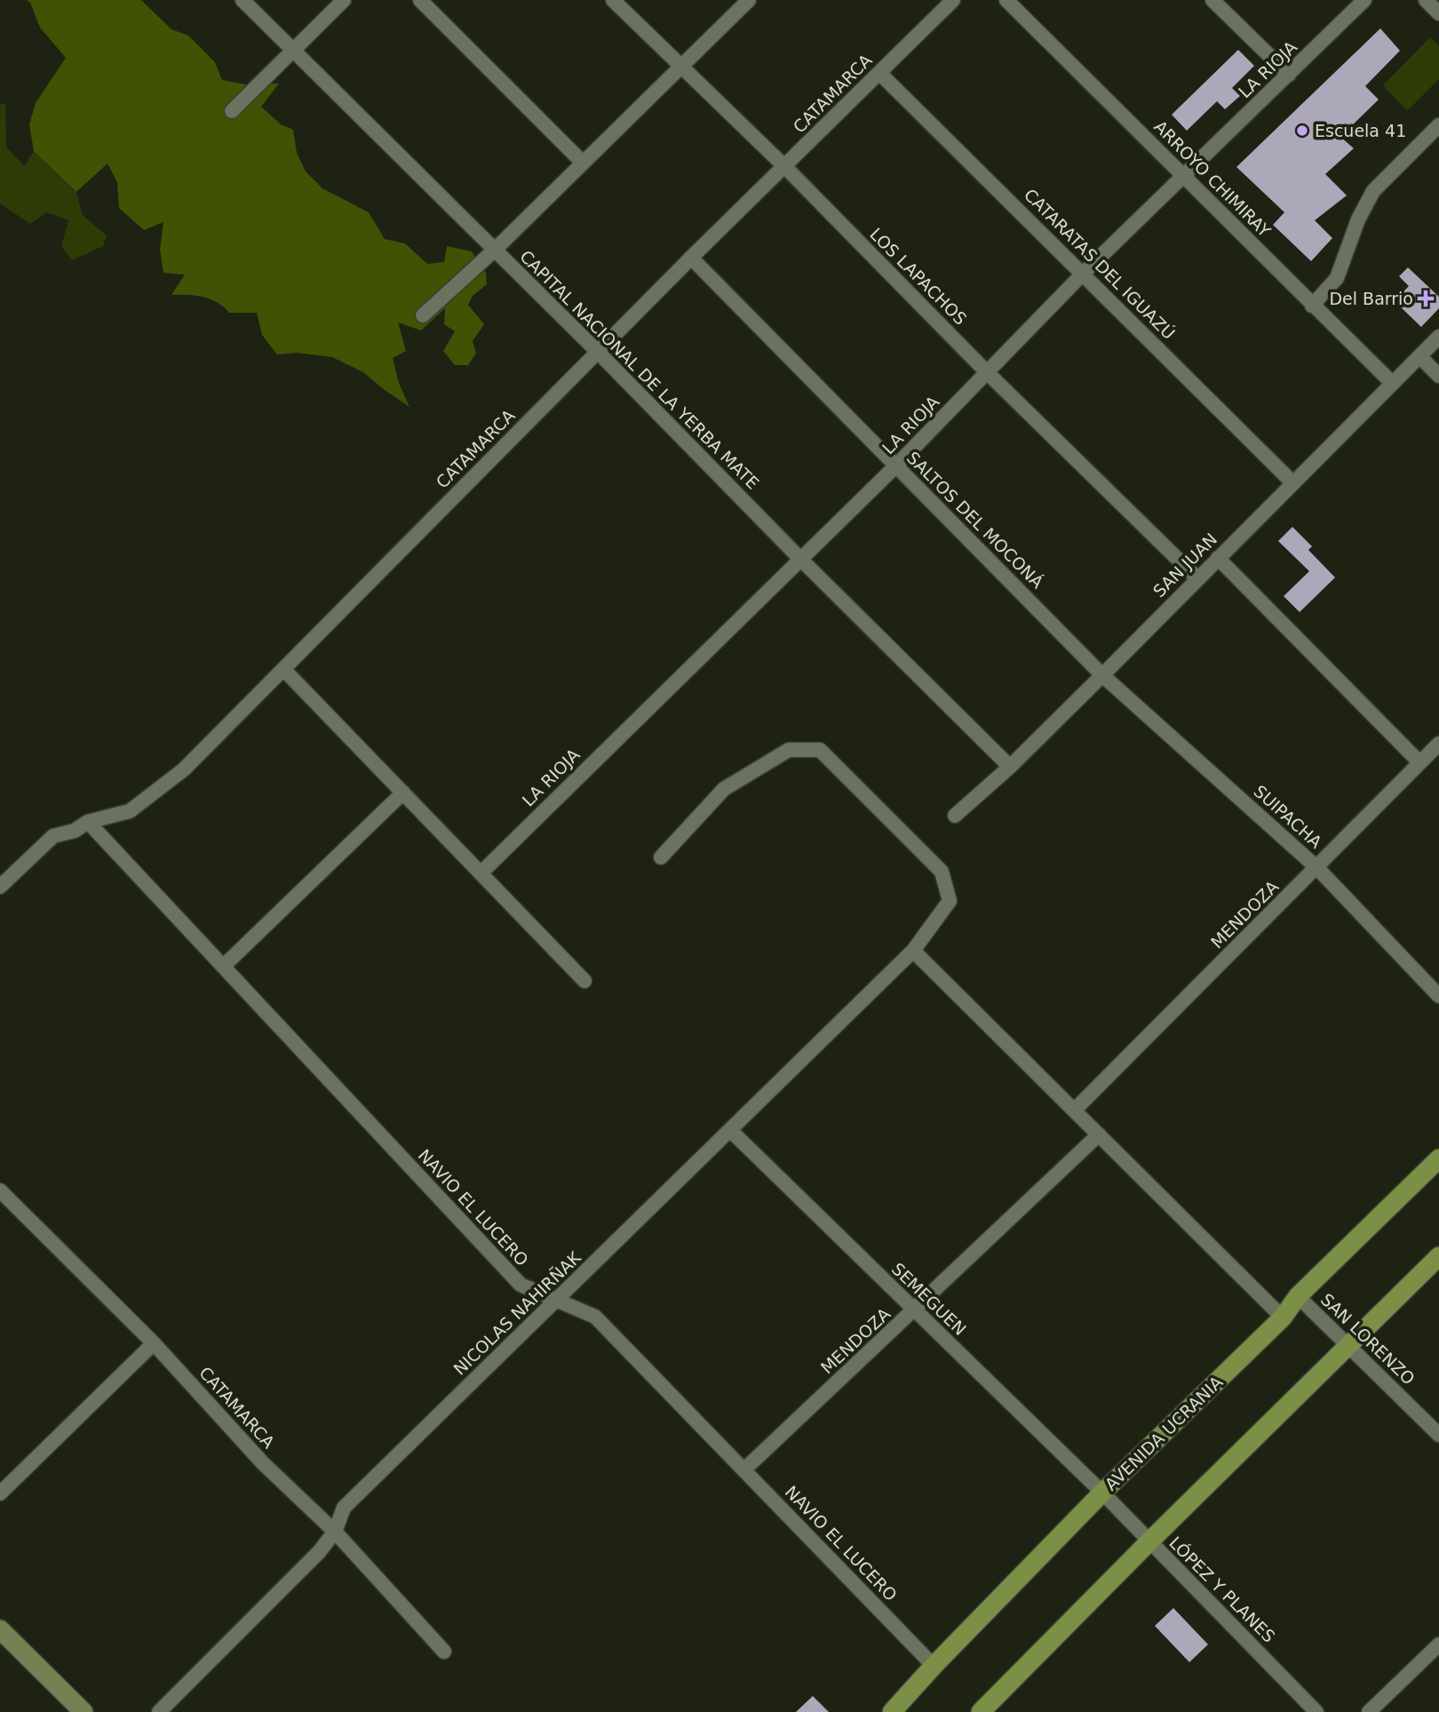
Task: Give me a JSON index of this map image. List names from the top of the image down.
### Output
{
  "streets": {
    "main road": ["AVENIDA UCRANIA"],
    "street": [
      "LA RIOJA",
      "CATAMARCA",
      "ARROYO CHIMIRAY",
      "CATARATAS DEL IGUAZÚ",
      "LOS LAPACHOS",
      "CAPITAL NACIONAL DE LA YERBA MATE",
      "SALTOS DEL MOCONÁ",
      "SAN JUAN",
      "SUIPACHA",
      "MENDOZA",
      "NAVIO EL LUCERO",
      "SEMEGUEN",
      "NICOLAS NAHIRÑAK",
      "SAN LORENZO",
      "LÓPEZ Y PLANES"
    ]
  },
  "crossings": [
    ["LA RIOJA", "ARROYO CHIMIRAY"],
    ["LA RIOJA", "CATARATAS DEL IGUAZÚ"],
    ["LA RIOJA", "LOS LAPACHOS"],
    ["LA RIOJA", "CAPITAL NACIONAL DE LA YERBA MATE"],
    ["LA RIOJA", "SALTOS DEL MOCONÁ"],
    ["CATAMARCA", "CATARATAS DEL IGUAZÚ"],
    ["CATAMARCA", "LOS LAPACHOS"],
    ["CATAMARCA", "CAPITAL NACIONAL DE LA YERBA MATE"],
    ["CATAMARCA", "SALTOS DEL MOCONÁ"],
    ["CATAMARCA", "NAVIO EL LUCERO"],
    ["CATAMARCA", "NICOLAS NAHIRÑAK"],
    ["ARROYO CHIMIRAY", "SAN JUAN"],
    ["CATARATAS DEL IGUAZÚ", "SAN JUAN"],
    ["LOS LAPACHOS", "SAN JUAN"],
    ["CAPITAL NACIONAL DE LA YERBA MATE", "SAN JUAN"],
    ["SALTOS DEL MOCONÁ", "SAN JUAN"],
    ["SALTOS DEL MOCONÁ", "SUIPACHA"],
    ["SAN JUAN", "SUIPACHA"],
    ["SUIPACHA", "MENDOZA"],
    ["MENDOZA", "NAVIO EL LUCERO"],
    ["MENDOZA", "SEMEGUEN"],
    ["NAVIO EL LUCERO", "NICOLAS NAHIRÑAK"],
    ["NAVIO EL LUCERO", "AVENIDA UCRANIA"],
    ["SEMEGUEN", "NICOLAS NAHIRÑAK"],
    ["SEMEGUEN", "AVENIDA UCRANIA"],
    ["SEMEGUEN", "LÓPEZ Y PLANES"],
    ["SAN LORENZO", "AVENIDA UCRANIA"],
    ["AVENIDA UCRANIA", "LÓPEZ Y PLANES"]
  ],
  "places": {
    "other": ["Escuela 41"],
    "health": ["Del Barrio"]
  }
}
